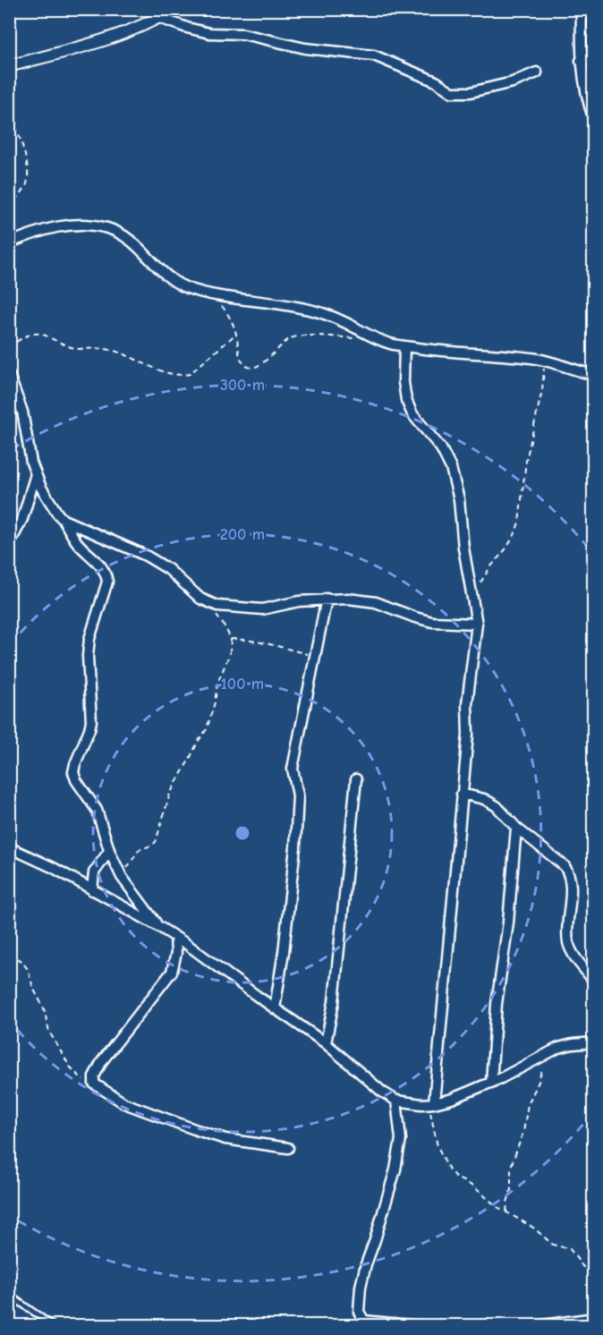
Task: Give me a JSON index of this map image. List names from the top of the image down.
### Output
{
  "rings": ["300 m", "200 m", "100 m"]
}
